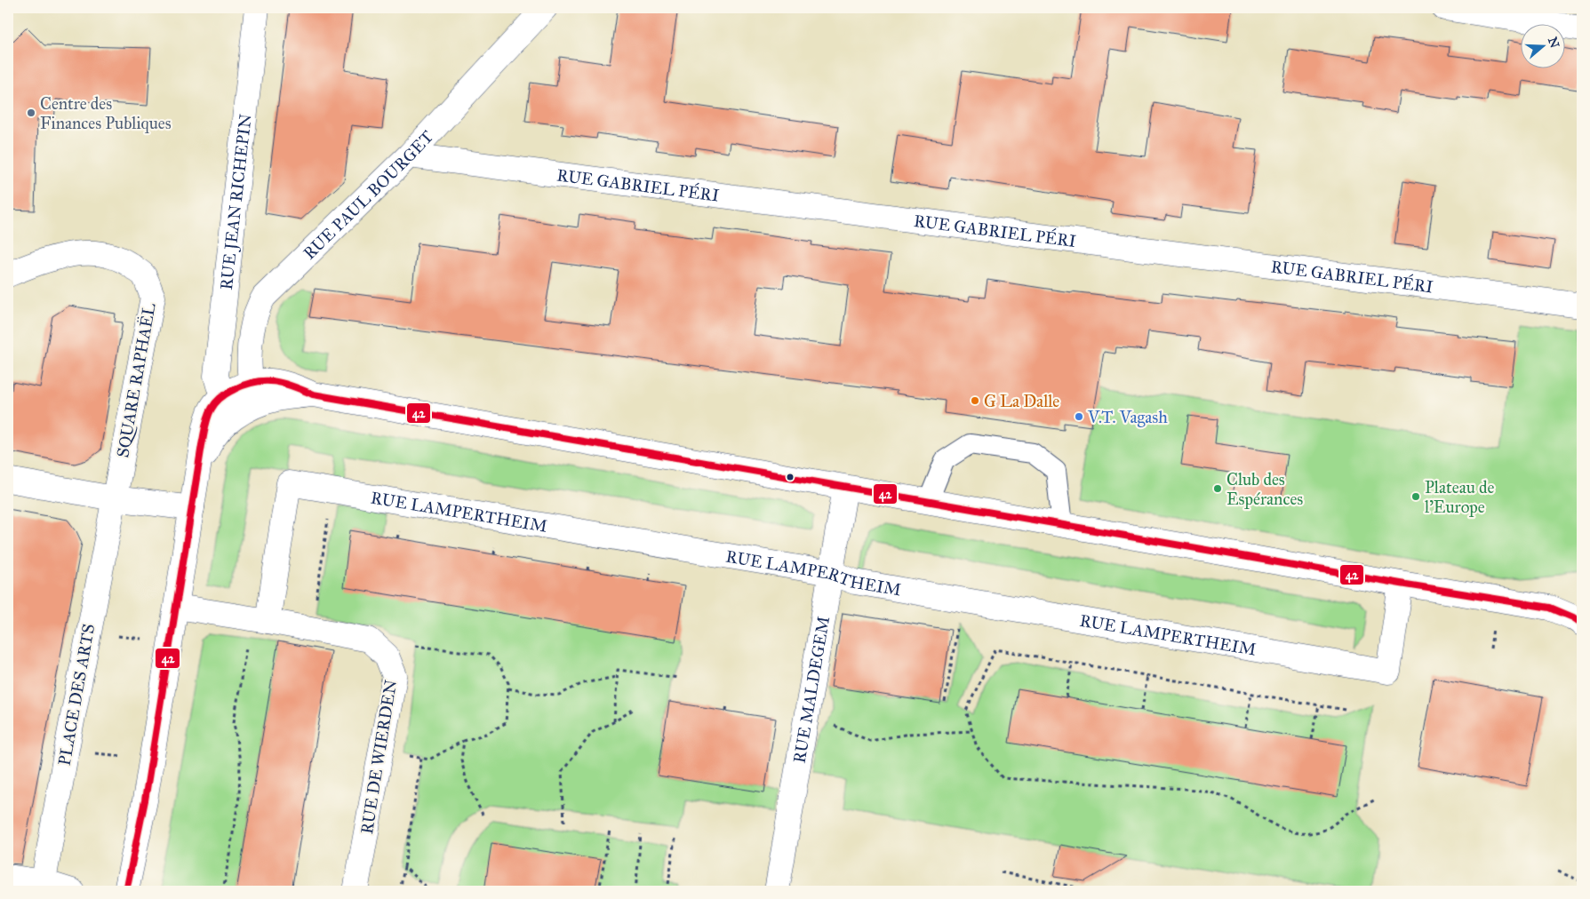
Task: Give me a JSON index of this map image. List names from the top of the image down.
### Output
{
  "streets": {
    "street": [
      "RUE GABRIEL PÉRI",
      "RUE PAUL BOURGET",
      "RUE JEAN RICHEPIN",
      "SQUARE RAPHAËL",
      "RUE LAMPERTHEIM",
      "RUE MALDEGEM",
      "PLACE DES ARTS",
      "RUE DE WIERDEN"
    ]
  },
  "crossings": [
    ["RUE GABRIEL PÉRI", "RUE PAUL BOURGET"],
    ["SQUARE RAPHAËL", "PLACE DES ARTS"],
    ["RUE LAMPERTHEIM", "RUE MALDEGEM"],
    ["RUE LAMPERTHEIM", "RUE DE WIERDEN"]
  ],
  "places": [
    "Centre des Finances Publiques",
    "G La Dalle",
    "V.T. Vagash",
    "Club des Espérances",
    "Plateau de l'Europe"
  ],
  "lines": ["transit line 42"],
  "north": "right"
}
